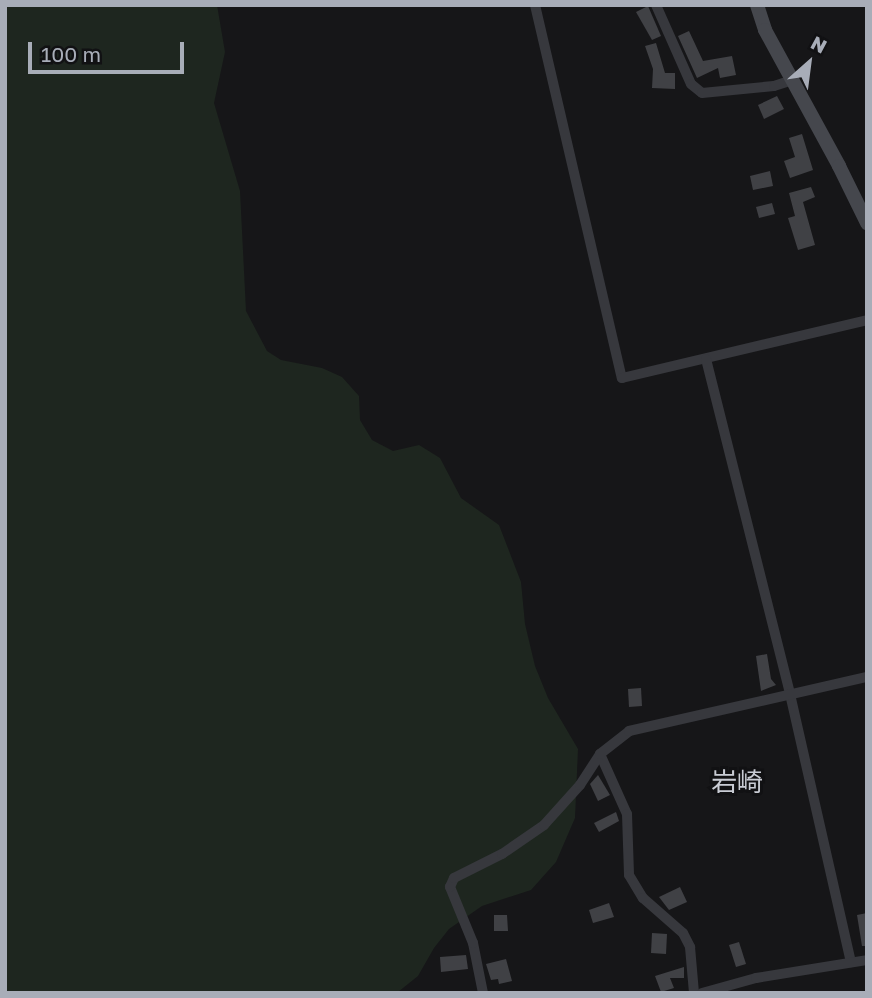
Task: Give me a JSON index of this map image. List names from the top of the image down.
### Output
{
  "districts": ["岩崎"],
  "scale_bar": "100 m",
  "north": "top right"
}
